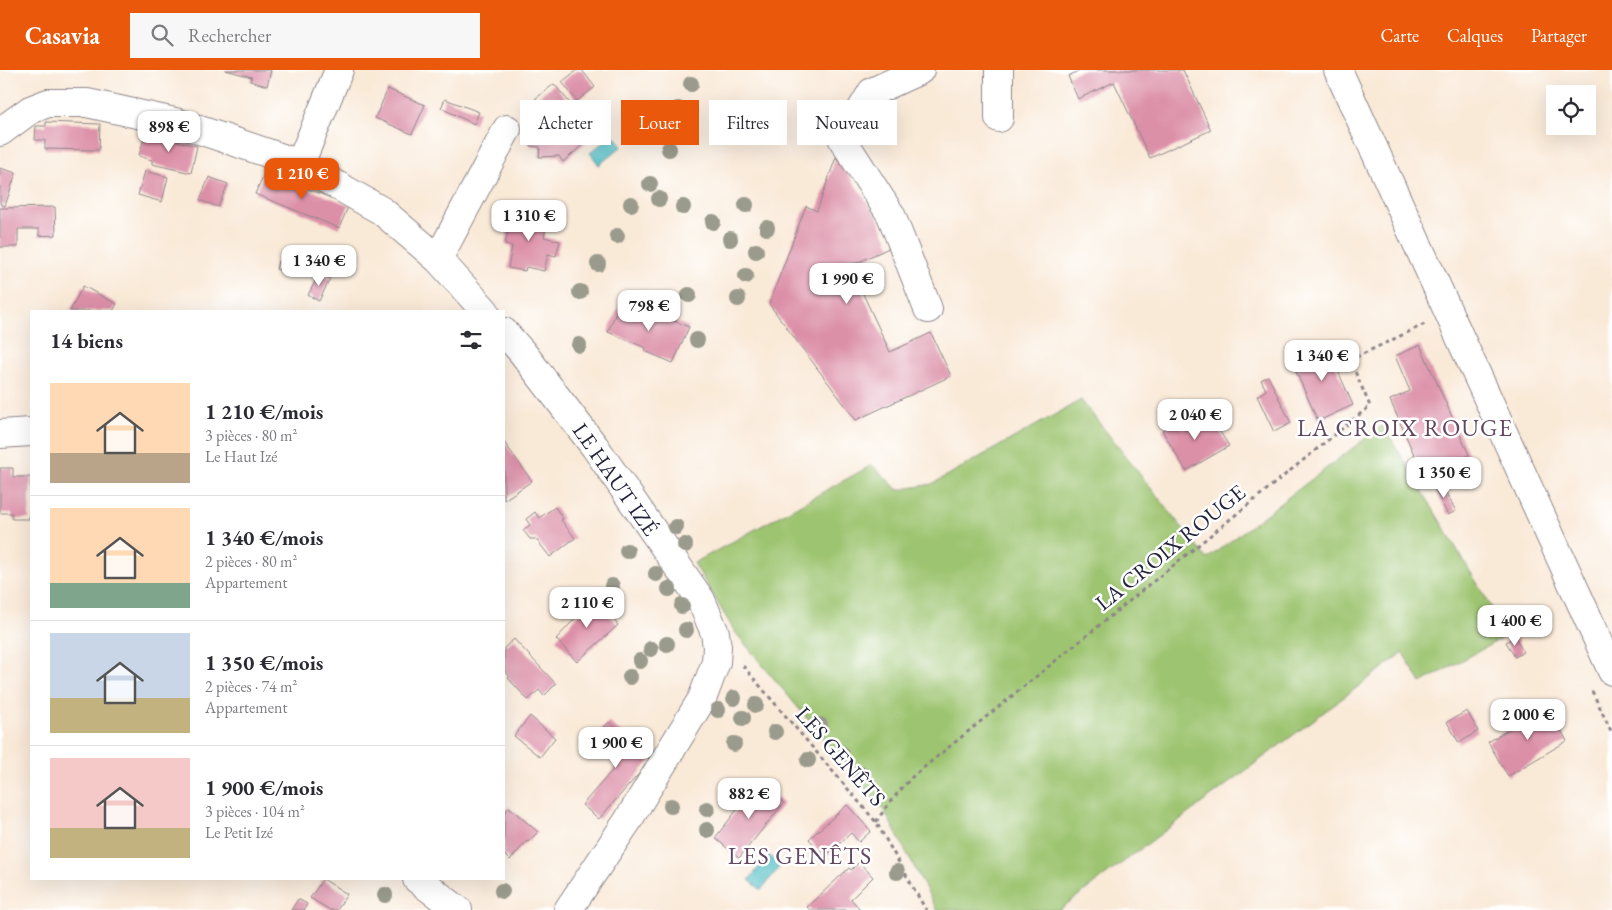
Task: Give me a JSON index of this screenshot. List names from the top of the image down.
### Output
{
  "streets": {
    "street": ["LE HAUT IZÉ"],
    "path": ["LA CROIX ROUGE", "LES GENÊTS"]
  },
  "crossings": [
    ["LA CROIX ROUGE", "LES GENÊTS"]
  ],
  "districts": ["LA CROIX ROUGE", "LES GENÊTS"],
  "page": {
    "header": "Casavia",
    "search": "Rechercher",
    "nav": ["Carte", "Calques", "Partager"],
    "chip": [
      "Acheter",
      "Louer",
      "Filtres",
      "Nouveau"
    ],
    "price": [
      "898 €",
      "1 210 €",
      "1 310 €",
      "1 340 €",
      "1 990 €",
      "798 €",
      "1 340 €",
      "2 040 €",
      "1 350 €",
      "2 110 €",
      "1 400 €",
      "2 000 €",
      "1 900 €",
      "882 €"
    ],
    "heading": "14 biens",
    "list": [
      {
        "name": "1 210 €/mois",
        "note": "3 pièces · 80 m² · Le Haut Izé"
      },
      {
        "name": "1 340 €/mois",
        "note": "2 pièces · 80 m² · Appartement"
      },
      {
        "name": "1 350 €/mois",
        "note": "2 pièces · 74 m² · Appartement"
      },
      {
        "name": "1 900 €/mois",
        "note": "3 pièces · 104 m² · Le Petit Izé"
      }
    ]
  }
}
